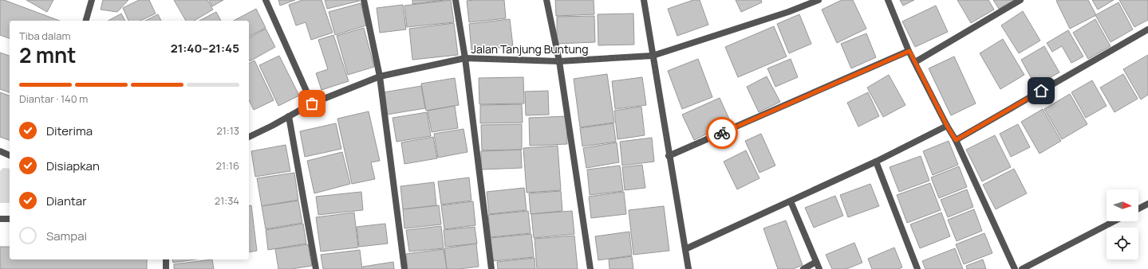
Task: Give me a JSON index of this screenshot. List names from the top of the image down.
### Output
{
  "streets": {
    "street": ["Jalan Tanjung Buntung"]
  },
  "north": "right",
  "page": {
    "heading": ["2 mnt", "Tiba dalam", "21:40–21:45"],
    "bar": "Diantar · 140 m",
    "list": [
      ["Diterima", "21:13"],
      ["Disiapkan", "21:16"],
      ["Diantar", "21:34"],
      "Sampai"
    ]
  }
}
